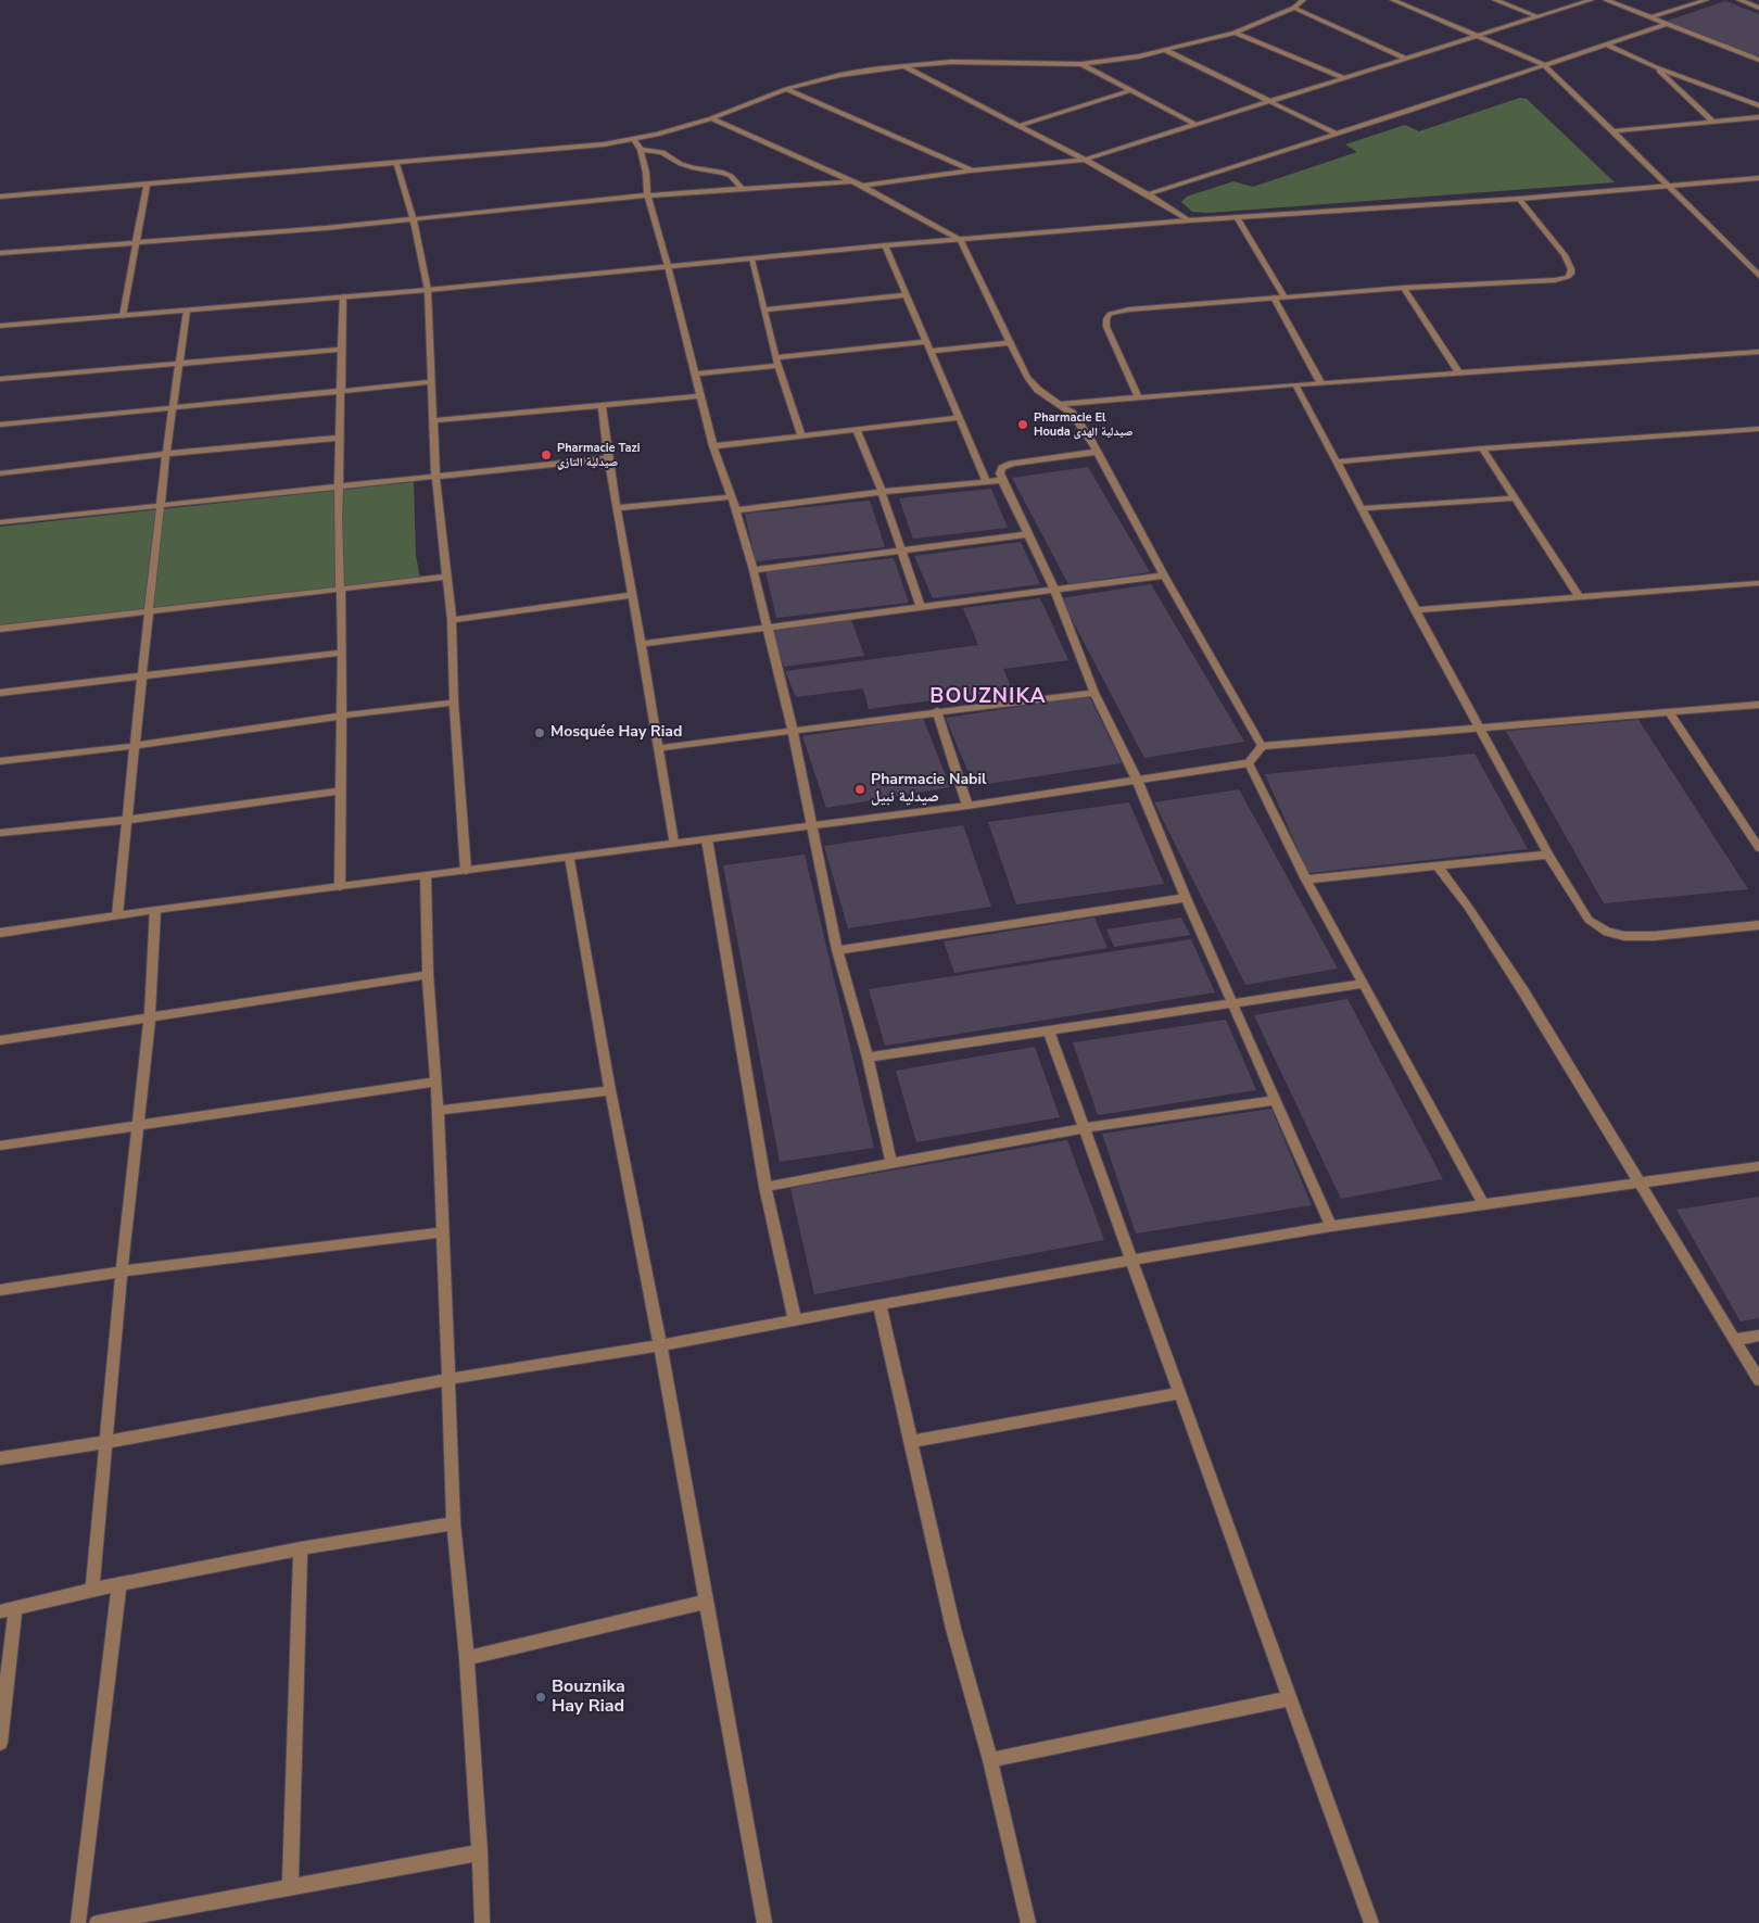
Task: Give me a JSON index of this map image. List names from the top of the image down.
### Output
{
  "districts": ["BOUZNIKA"],
  "places": [
    "Pharmacie El Houda صيدلية الهدى",
    "Pharmacie Tazi صيدلية التازي",
    "Mosquée Hay Riad",
    "Pharmacie Nabil صيدلية نبيل",
    "Bouznika Hay Riad"
  ]
}
